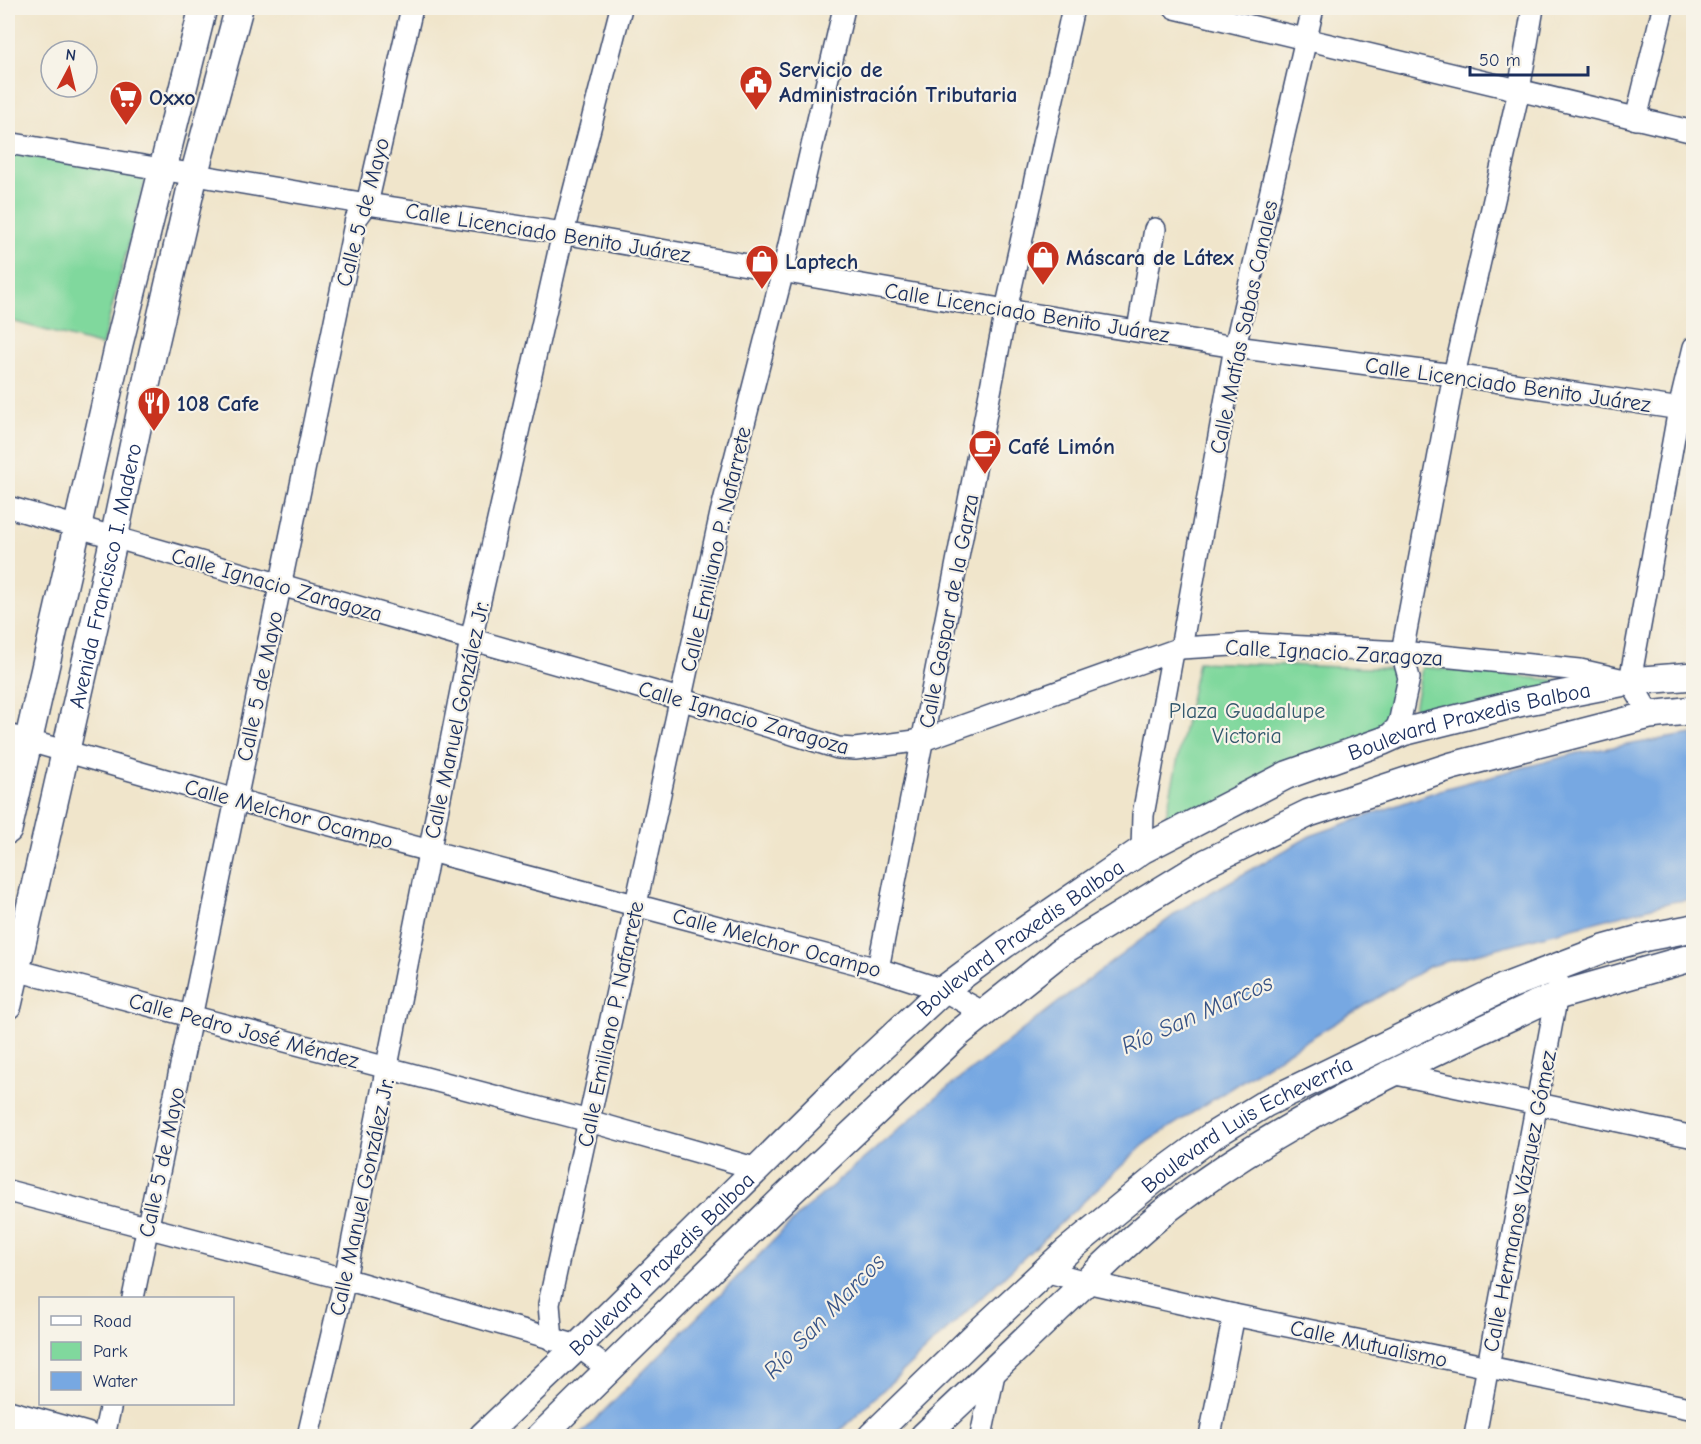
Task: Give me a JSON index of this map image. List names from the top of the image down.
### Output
{
  "streets": {
    "main road": ["Avenida Francisco I. Madero", "Boulevard Praxedis Balboa", "Boulevard Luis Echeverría"],
    "street": [
      "Calle 5 de Mayo",
      "Calle Licenciado Benito Juárez",
      "Calle Matías Sabas Canales",
      "Calle Emiliano P. Nafarrete",
      "Calle Ignacio Zaragoza",
      "Calle Gaspar de la Garza",
      "Calle Manuel González Jr.",
      "Calle Melchor Ocampo",
      "Calle Pedro José Méndez",
      "Calle Hermanos Vázquez Gómez",
      "Calle Mutualismo"
    ]
  },
  "crossings": [
    ["Calle 5 de Mayo", "Calle Licenciado Benito Juárez"],
    ["Calle 5 de Mayo", "Calle Ignacio Zaragoza"],
    ["Calle 5 de Mayo", "Calle Melchor Ocampo"],
    ["Calle 5 de Mayo", "Calle Pedro José Méndez"],
    ["Calle Licenciado Benito Juárez", "Calle Matías Sabas Canales"],
    ["Calle Licenciado Benito Juárez", "Calle Emiliano P. Nafarrete"],
    ["Calle Licenciado Benito Juárez", "Avenida Francisco I. Madero"],
    ["Calle Licenciado Benito Juárez", "Calle Gaspar de la Garza"],
    ["Calle Licenciado Benito Juárez", "Calle Manuel González Jr."],
    ["Calle Matías Sabas Canales", "Calle Ignacio Zaragoza"],
    ["Calle Matías Sabas Canales", "Boulevard Praxedis Balboa"],
    ["Calle Emiliano P. Nafarrete", "Calle Ignacio Zaragoza"],
    ["Calle Emiliano P. Nafarrete", "Calle Melchor Ocampo"],
    ["Calle Emiliano P. Nafarrete", "Calle Pedro José Méndez"],
    ["Avenida Francisco I. Madero", "Calle Ignacio Zaragoza"],
    ["Avenida Francisco I. Madero", "Calle Melchor Ocampo"],
    ["Avenida Francisco I. Madero", "Calle Pedro José Méndez"],
    ["Calle Ignacio Zaragoza", "Calle Gaspar de la Garza"],
    ["Calle Ignacio Zaragoza", "Calle Manuel González Jr."],
    ["Calle Ignacio Zaragoza", "Boulevard Praxedis Balboa"],
    ["Calle Gaspar de la Garza", "Calle Melchor Ocampo"],
    ["Calle Manuel González Jr.", "Calle Melchor Ocampo"],
    ["Calle Manuel González Jr.", "Calle Pedro José Méndez"],
    ["Boulevard Praxedis Balboa", "Calle Melchor Ocampo"],
    ["Boulevard Praxedis Balboa", "Calle Pedro José Méndez"],
    ["Boulevard Luis Echeverría", "Calle Hermanos Vázquez Gómez"],
    ["Boulevard Luis Echeverría", "Calle Mutualismo"],
    ["Calle Hermanos Vázquez Gómez", "Calle Mutualismo"]
  ],
  "water": ["Río San Marcos"],
  "parks": ["Plaza Guadalupe Victoria"],
  "places": {
    "public building": ["Servicio de Administración Tributaria"],
    "supermarket": ["Oxxo"],
    "shop": ["Máscara de Látex", "Laptech"],
    "restaurant": ["108 Cafe"],
    "cafe": ["Café Limón"]
  },
  "legend": ["Road", "Park", "Water"],
  "scale_bar": "50 m",
  "north": "top"
}
